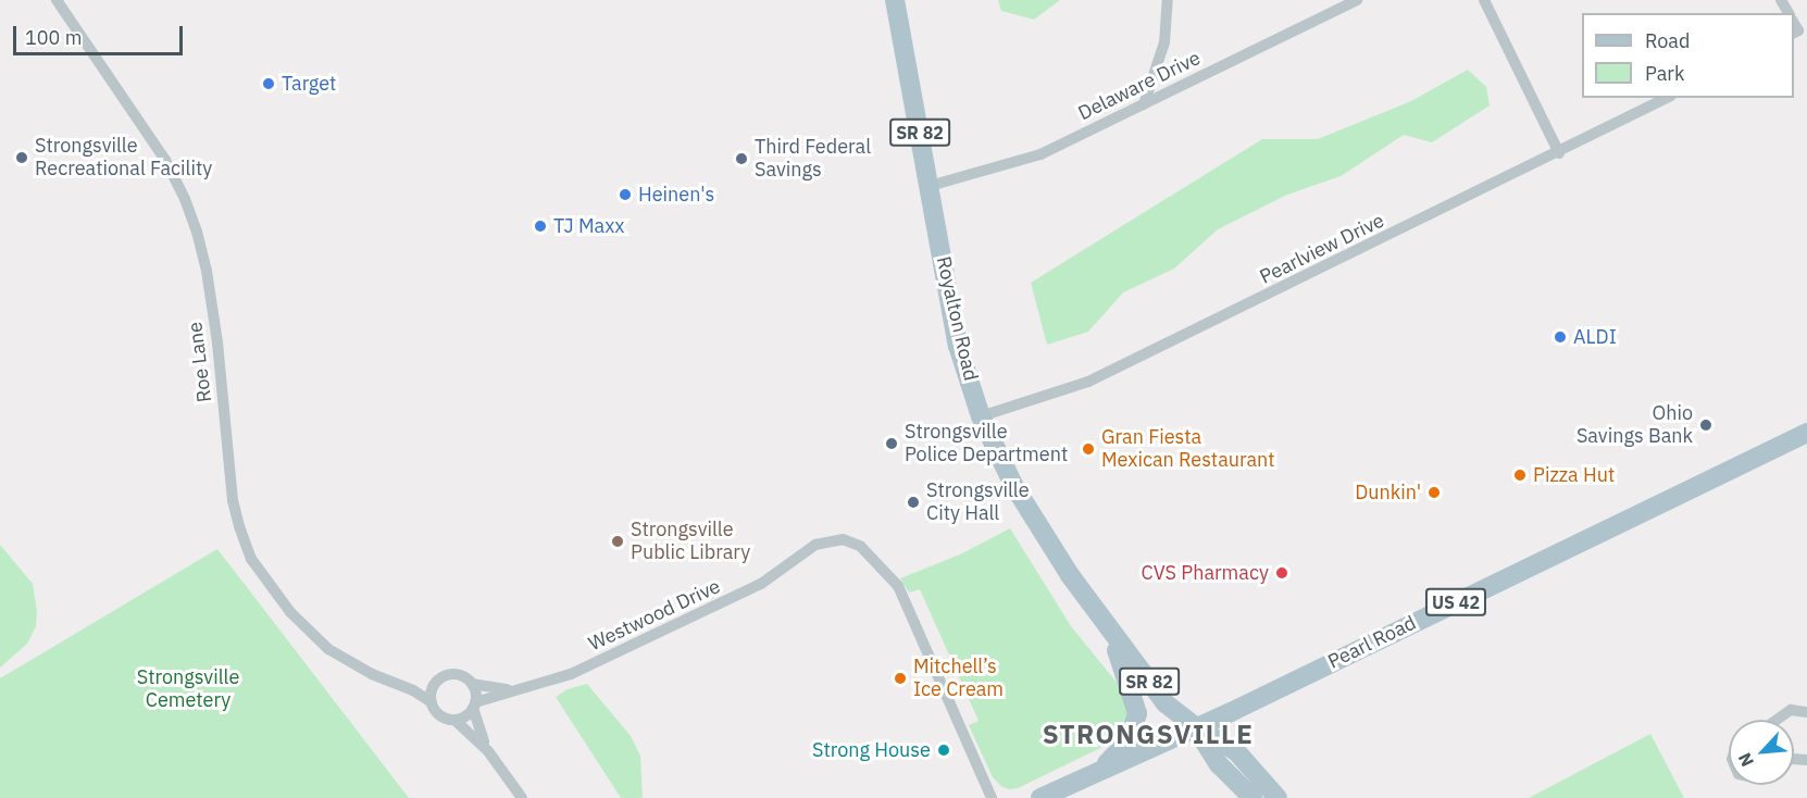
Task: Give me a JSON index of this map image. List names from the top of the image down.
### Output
{
  "streets": {
    "main road": [
      "SR 82",
      "Royalton Road",
      "US 42",
      "Pearl Road"
    ],
    "street": [
      "Delaware Drive",
      "Pearlview Drive",
      "Roe Lane",
      "Westwood Drive"
    ]
  },
  "crossings": [
    ["Delaware Drive", "Royalton Road"],
    ["Pearlview Drive", "Royalton Road"],
    ["Royalton Road", "Pearl Road"],
    ["Roe Lane", "Westwood Drive"]
  ],
  "districts": ["STRONGSVILLE"],
  "parks": ["Strongsville Cemetery"],
  "places": [
    "Target",
    "Strongsville Recreational Facility",
    "Third Federal Savings",
    "Heinen's",
    "TJ Maxx",
    "ALDI",
    "Ohio Savings Bank",
    "Strongsville Police Department",
    "Gran Fiesta Mexican Restaurant",
    "Pizza Hut",
    "Dunkin'",
    "Strongsville City Hall",
    "Strongsville Public Library",
    "CVS Pharmacy",
    "Mitchell’s Ice Cream",
    "Strong House"
  ],
  "legend": ["Road", "Park"],
  "scale_bar": "100 m",
  "north": "bottom left"
}
